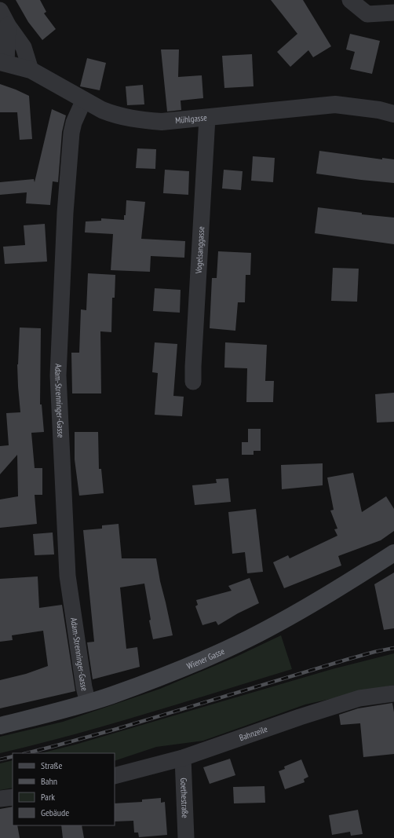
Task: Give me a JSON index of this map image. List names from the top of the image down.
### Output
{
  "streets": {
    "main road": ["Wiener Gasse"],
    "street": [
      "Mühlgasse",
      "Vogelsanggasse",
      "Adam-Strenninger-Gasse",
      "Bahnzeile",
      "Goethestraße"
    ]
  },
  "crossings": [
    ["Mühlgasse", "Vogelsanggasse"],
    ["Mühlgasse", "Adam-Strenninger-Gasse"],
    ["Adam-Strenninger-Gasse", "Wiener Gasse"],
    ["Bahnzeile", "Goethestraße"]
  ],
  "legend": [
    "Straße",
    "Bahn",
    "Park",
    "Gebäude"
  ]
}
